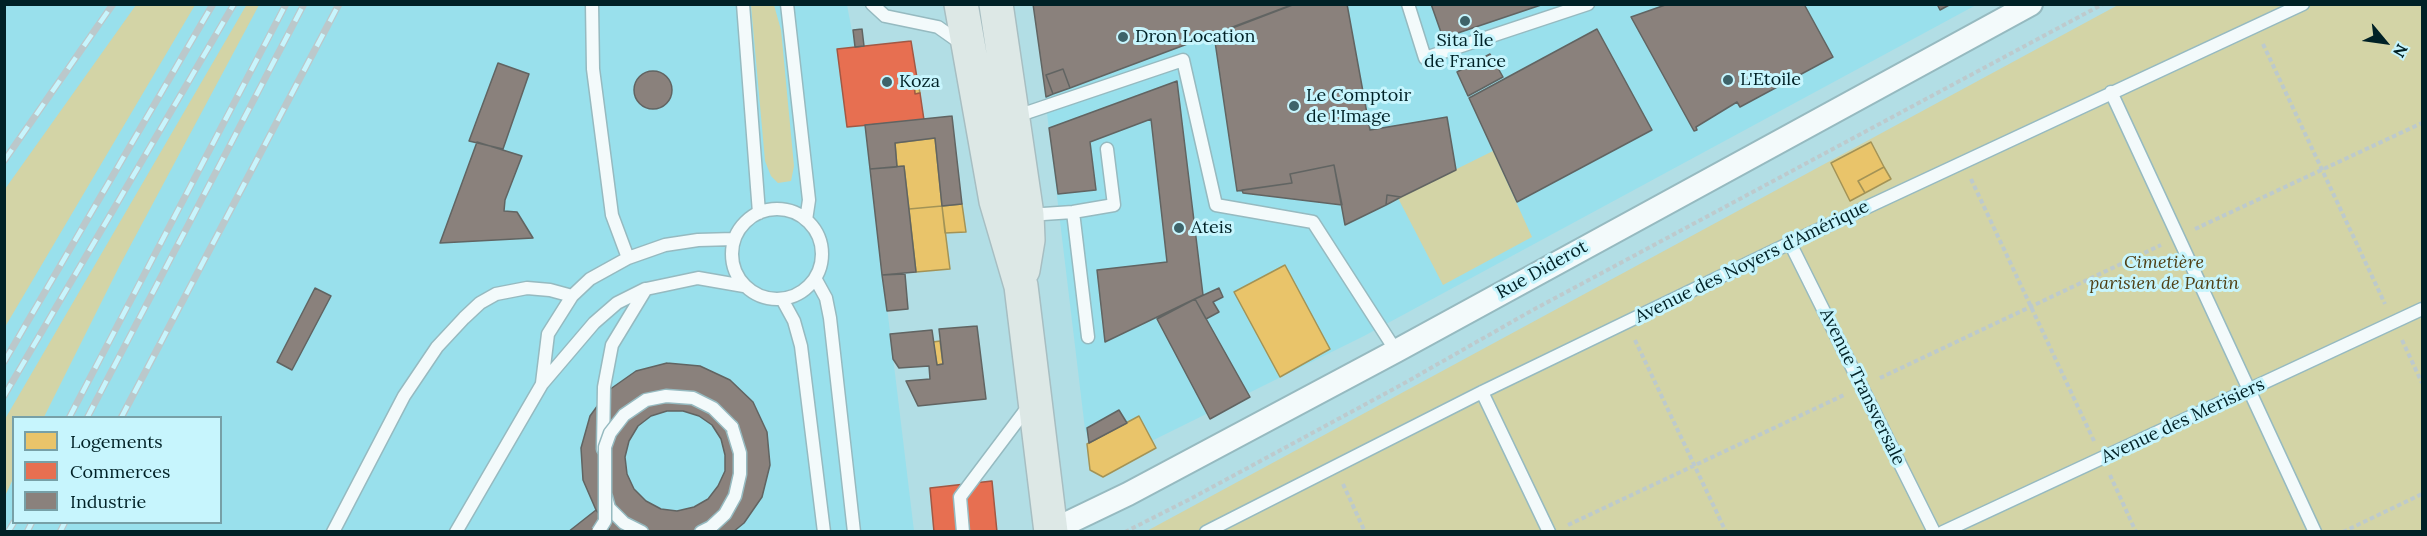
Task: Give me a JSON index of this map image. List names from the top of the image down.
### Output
{
  "streets": {
    "street": ["Rue Diderot"],
    "lane": ["Avenue des Noyers d'Amérique", "Avenue Transversale", "Avenue des Merisiers"]
  },
  "crossings": [
    ["Avenue des Noyers d'Amérique", "Avenue Transversale"]
  ],
  "parks": ["Cimetière parisien de Pantin"],
  "places": [
    "Sita Île de France",
    "Dron Location",
    "L'Etoile",
    "Koza",
    "Le Comptoir de l'Image",
    "Ateis"
  ],
  "legend": ["Logements", "Commerces", "Industrie"],
  "north": "bottom right"
}
